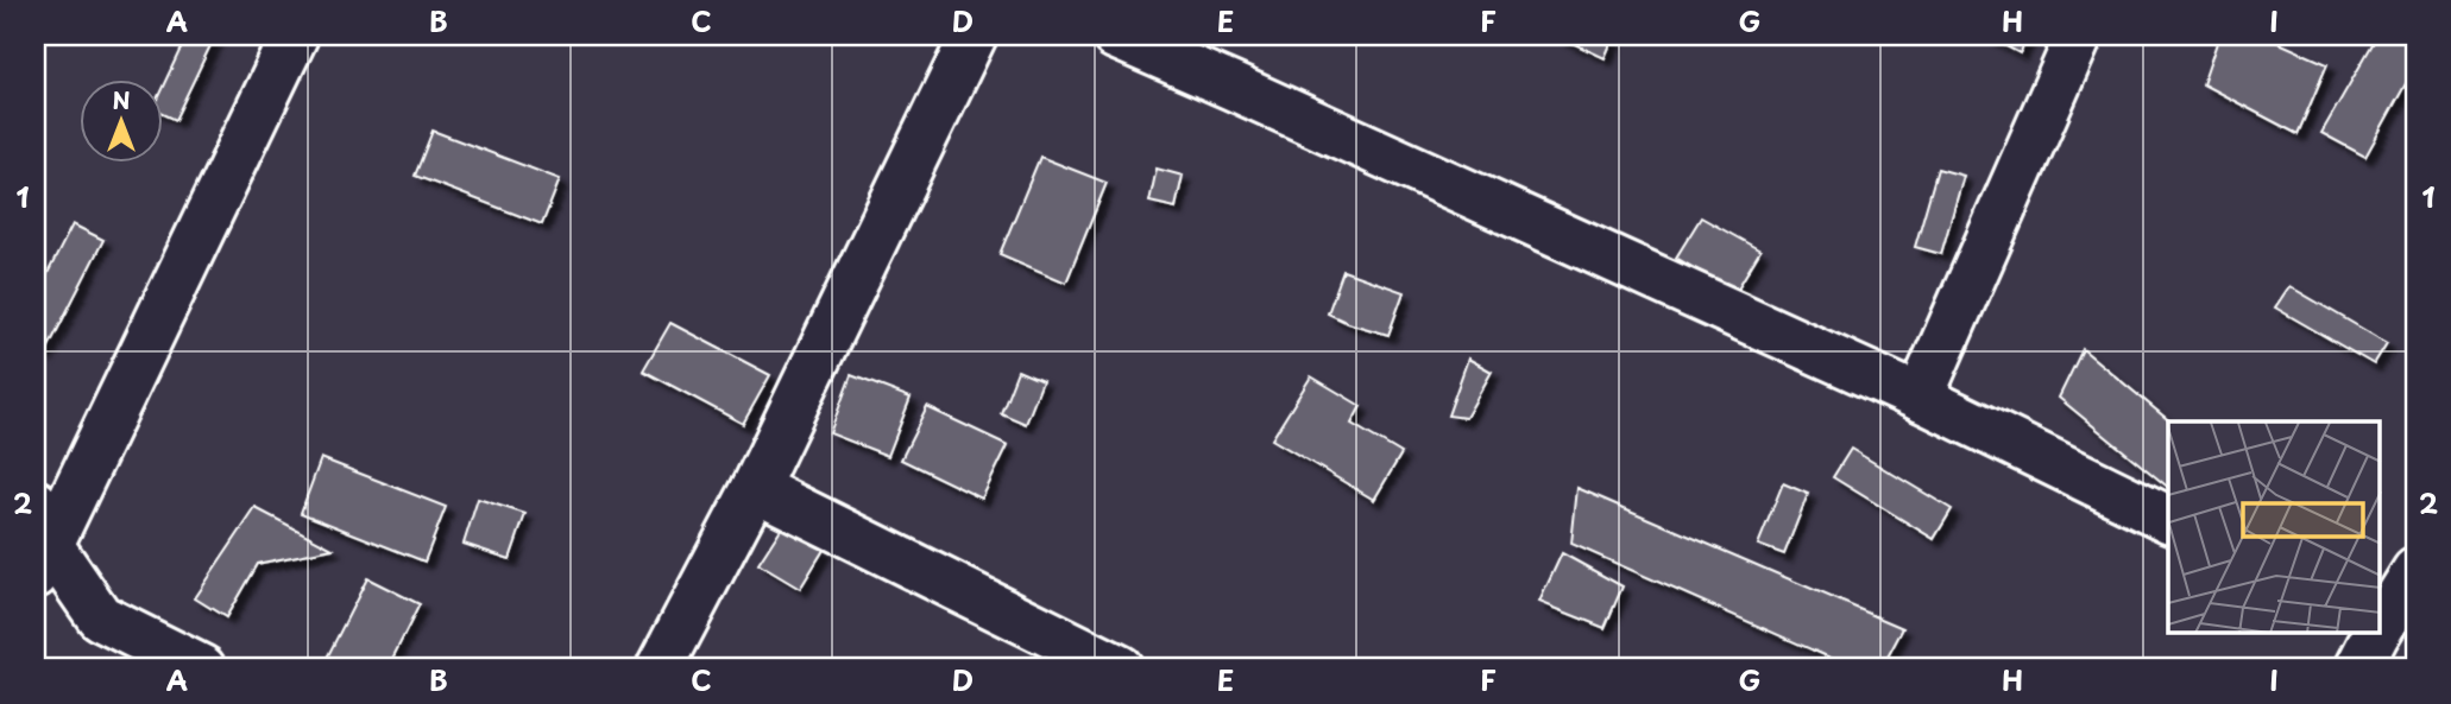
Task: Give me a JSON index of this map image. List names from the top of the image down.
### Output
{
  "north": "top",
  "grid": {
    "columns": [
      "A",
      "B",
      "C",
      "D",
      "E",
      "F",
      "G",
      "H",
      "I"
    ],
    "rows": ["1", "2"]
  }
}
